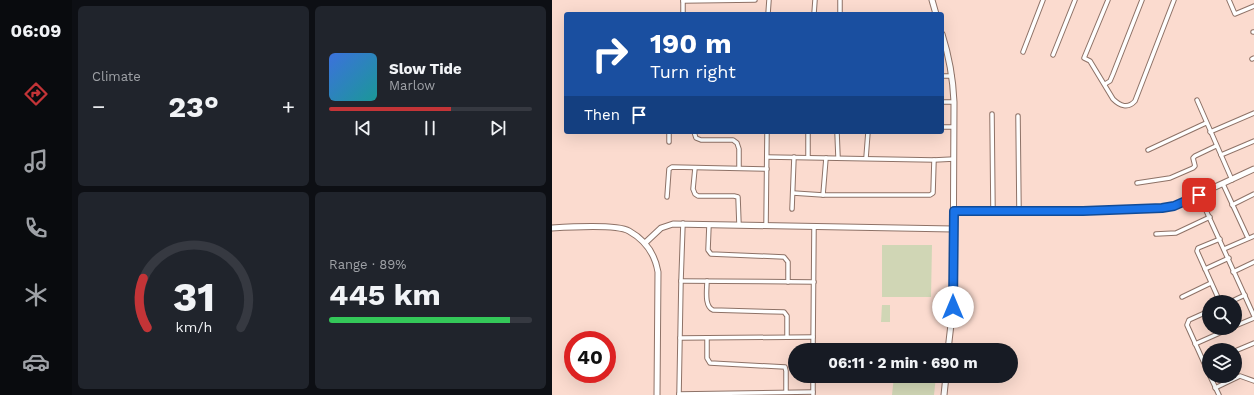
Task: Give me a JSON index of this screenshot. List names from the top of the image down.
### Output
{
  "page": {
    "tabs": "06:09",
    "tile": [
      "Climate",
      ["Range · 89%", "445 km"]
    ],
    "turn": ["190 m", "Turn right"],
    "song": ["Slow Tide", "Marlow"],
    "heat": ["−", "23°", "+"],
    "then": "Then",
    "limit": "40",
    "trip": "06:11 · 2 min · 690 m",
    "gauge": ["31", "km/h"]
  }
}
